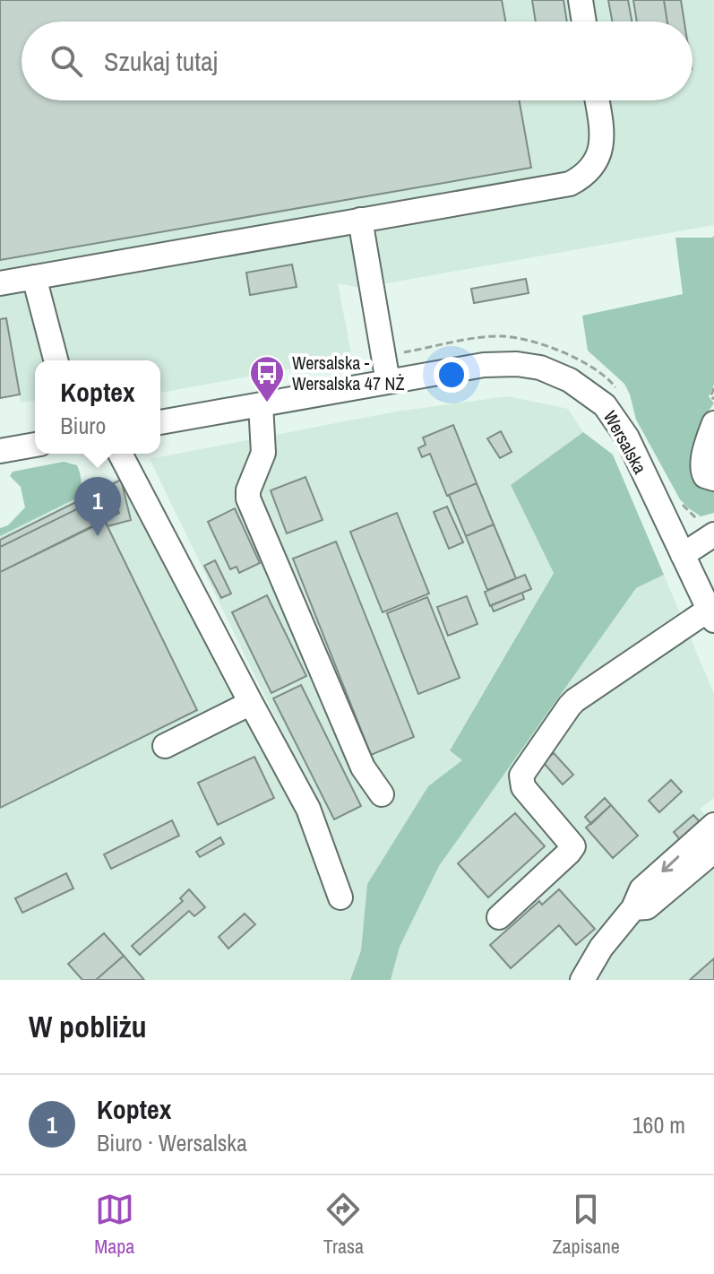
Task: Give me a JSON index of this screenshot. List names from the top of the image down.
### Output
{
  "streets": {
    "street": ["Wersalska"]
  },
  "places": {
    "bus stop": ["Wersalska - Wersalska 47 NŻ"]
  },
  "page": {
    "search": "Szukaj tutaj",
    "popup": ["Koptex", "Biuro"],
    "pins": "1",
    "heading": "W pobliżu",
    "list": [
      {
        "mark": "1",
        "name": "Koptex",
        "note": "Biuro · Wersalska",
        "value": "160 m"
      }
    ],
    "nav": ["Mapa", "Trasa", "Zapisane"]
  }
}
